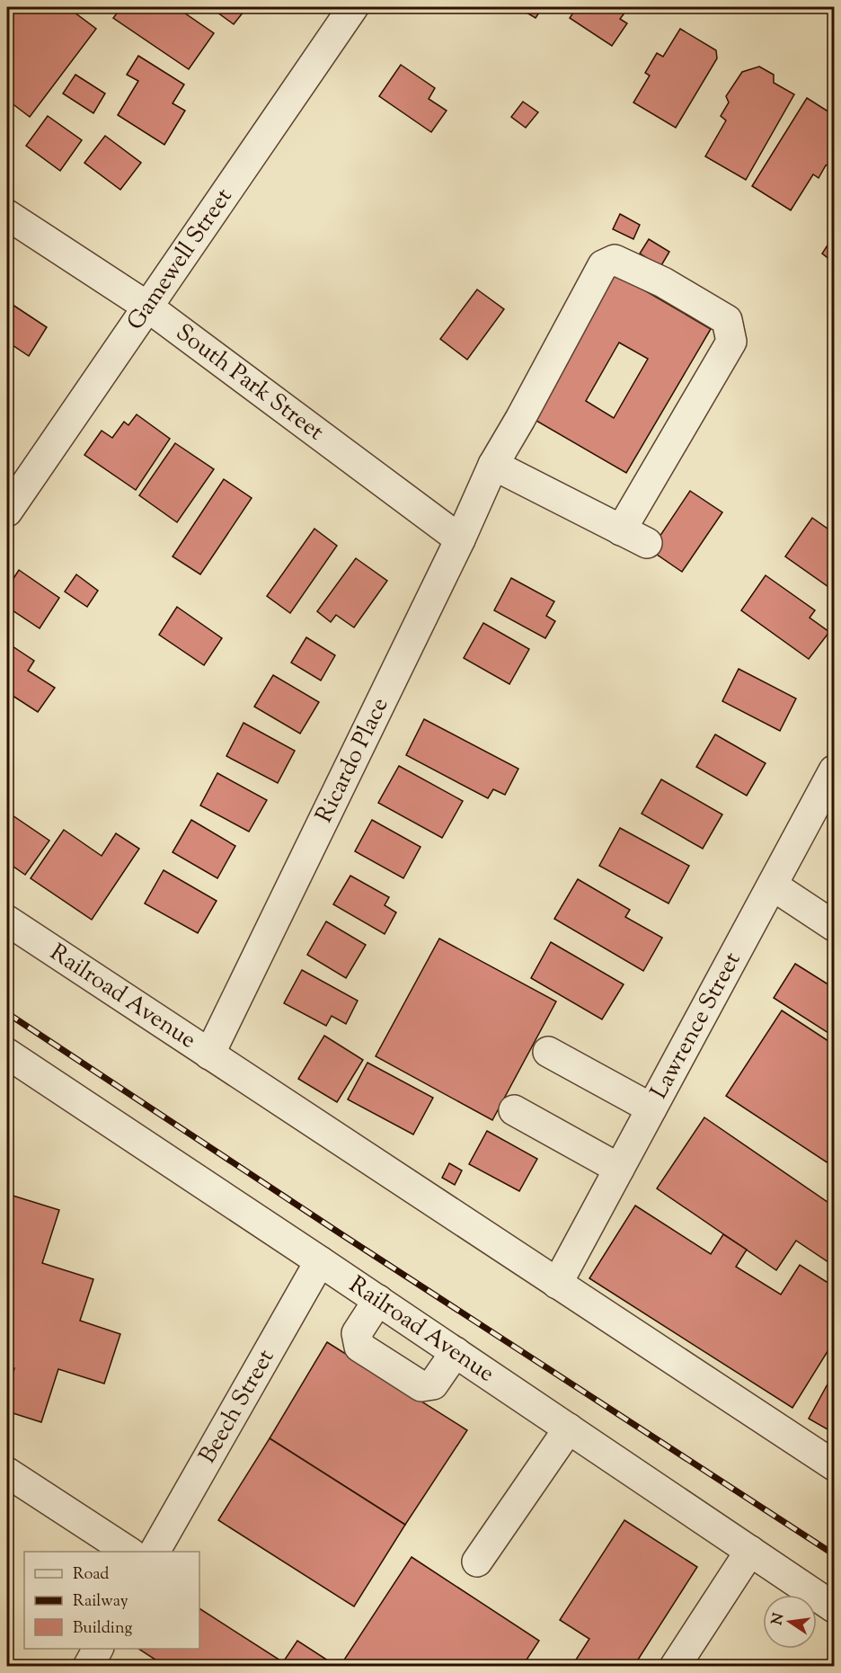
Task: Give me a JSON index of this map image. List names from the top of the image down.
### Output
{
  "streets": {
    "street": [
      "Gamewell Street",
      "South Park Street",
      "Ricardo Place",
      "Railroad Avenue",
      "Lawrence Street",
      "Beech Street"
    ]
  },
  "crossings": [
    ["Gamewell Street", "South Park Street"],
    ["South Park Street", "Ricardo Place"],
    ["Ricardo Place", "Railroad Avenue"],
    ["Railroad Avenue", "Lawrence Street"],
    ["Railroad Avenue", "Beech Street"]
  ],
  "legend": ["Road", "Railway", "Building"],
  "north": "left"
}
